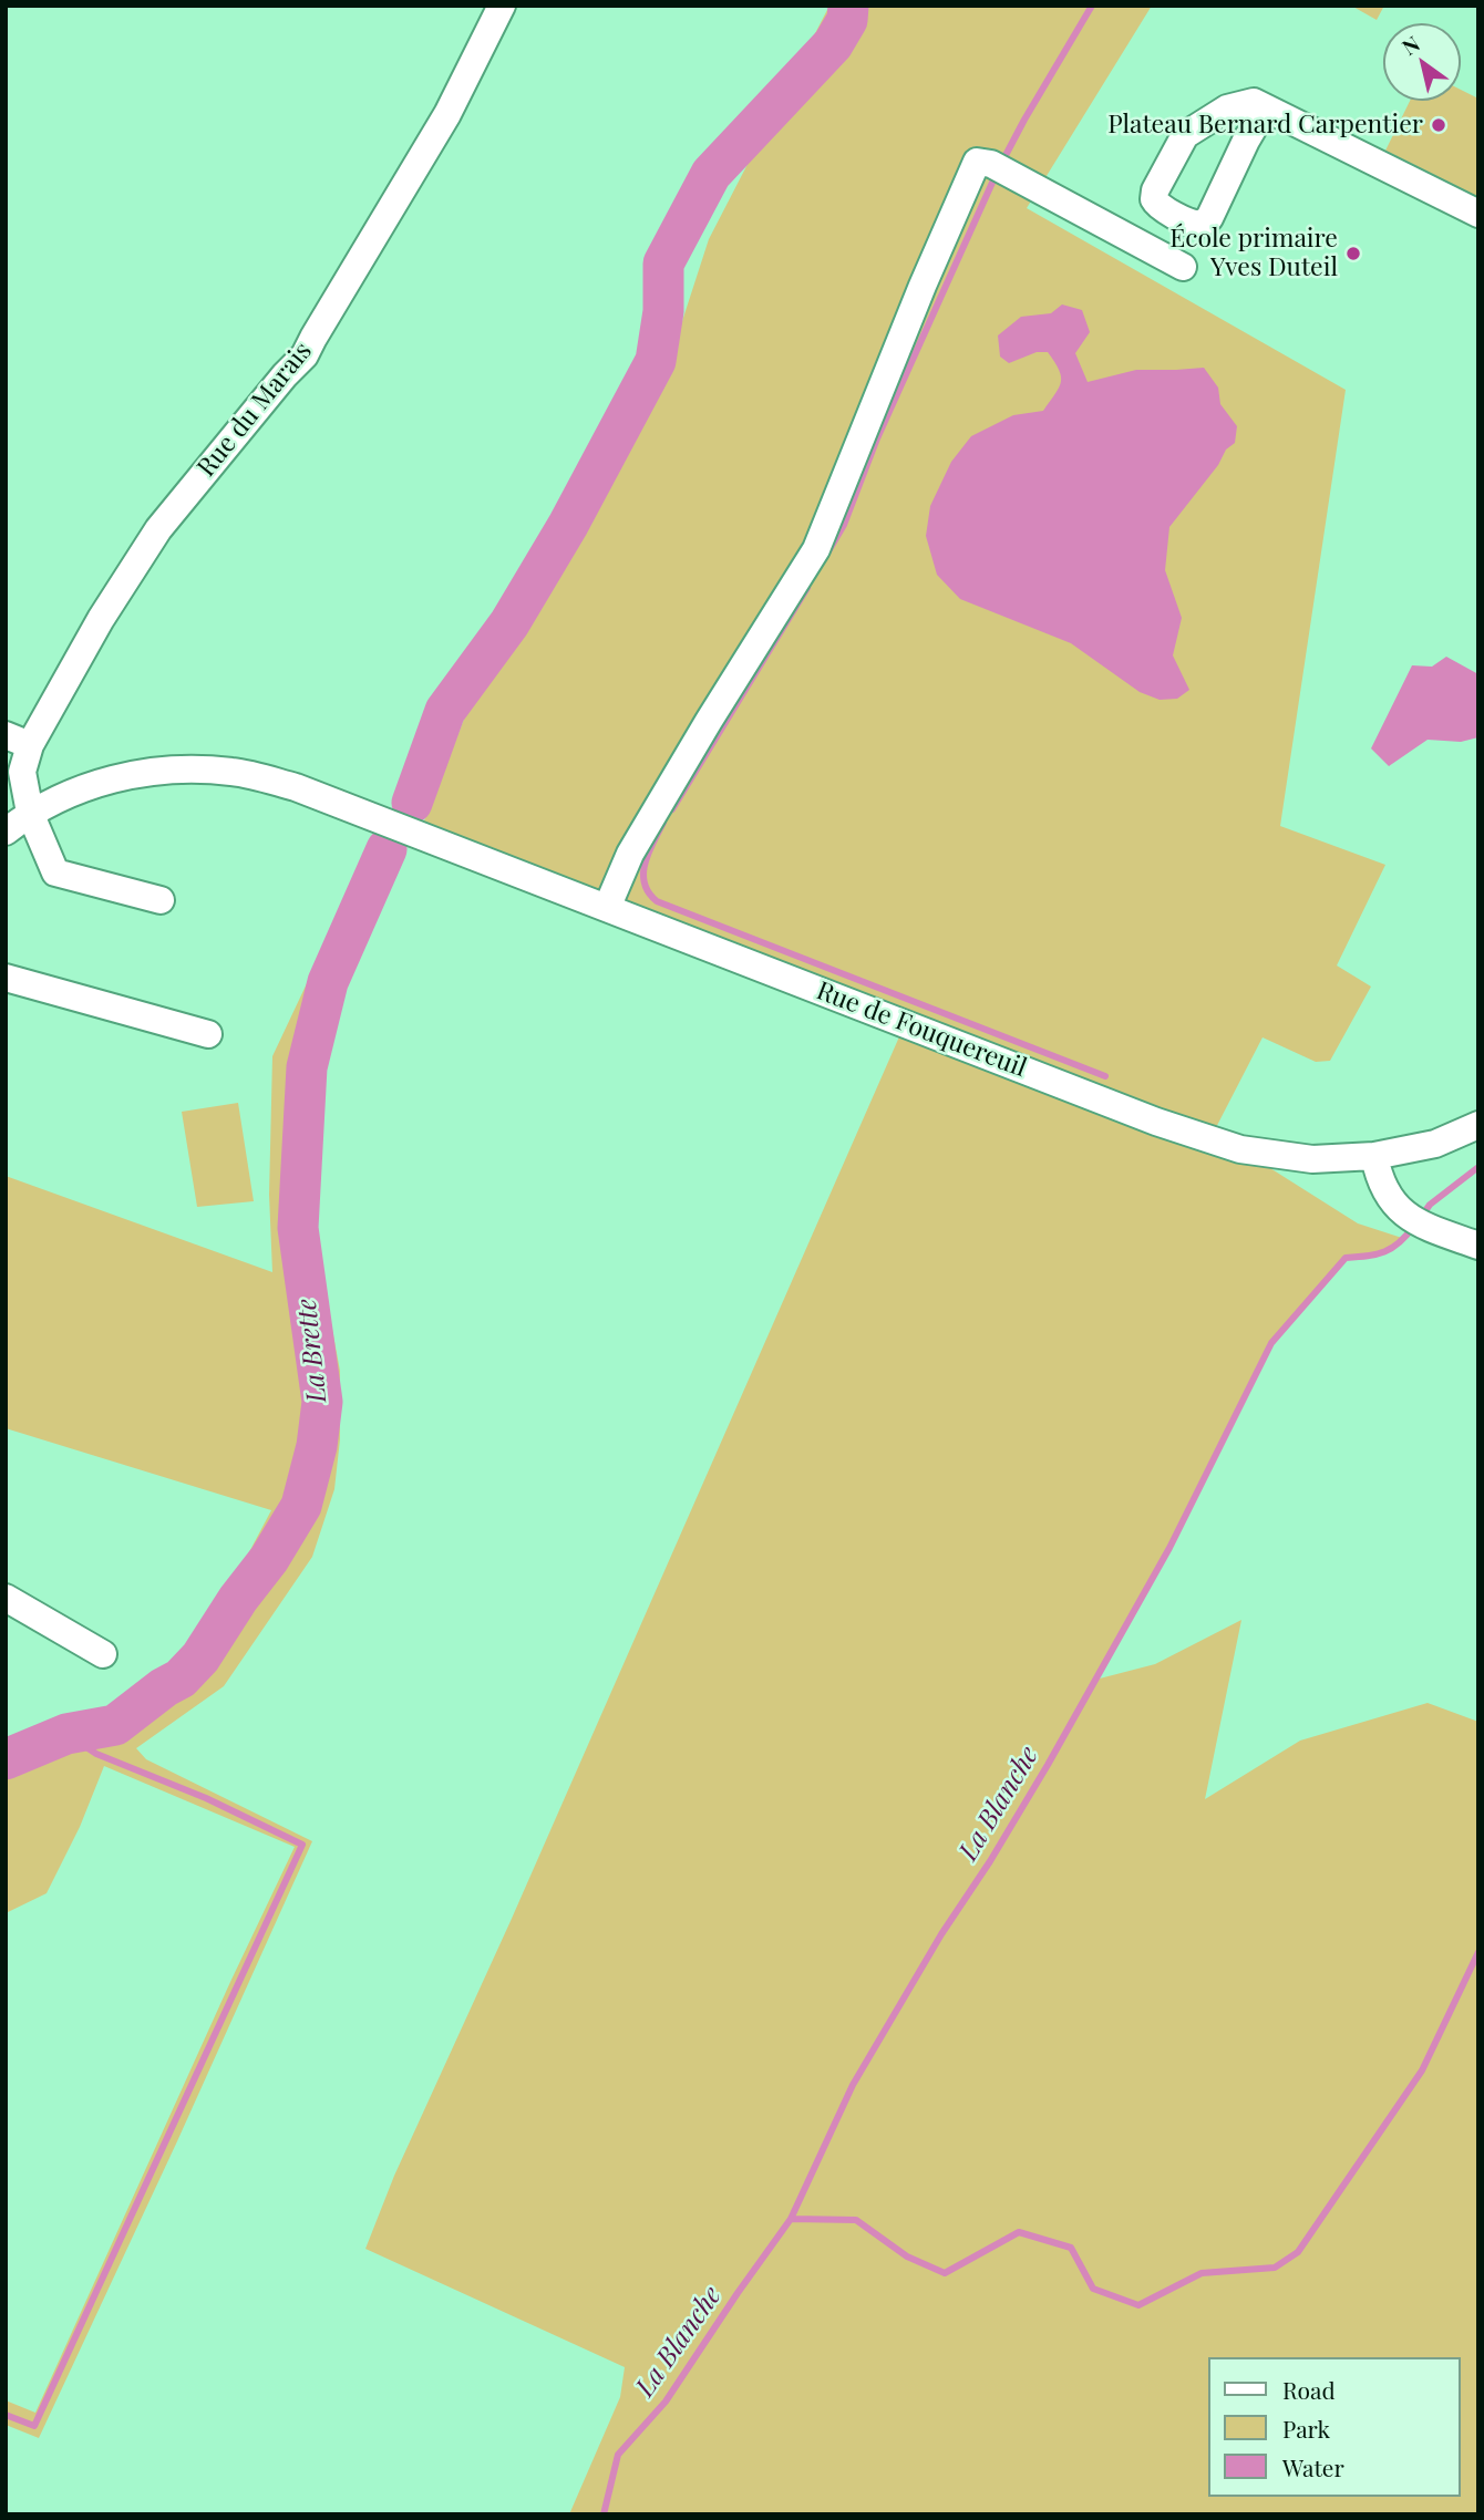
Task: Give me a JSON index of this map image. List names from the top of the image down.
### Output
{
  "streets": {
    "street": ["Rue du Marais", "Rue de Fouquereuil"]
  },
  "crossings": [
    ["Rue du Marais", "Rue de Fouquereuil"]
  ],
  "water": ["La Brette", "La Blanche"],
  "places": ["Plateau Bernard Carpentier", "École primaire Yves Duteil"],
  "legend": ["Road", "Park", "Water"],
  "north": "top left"
}
